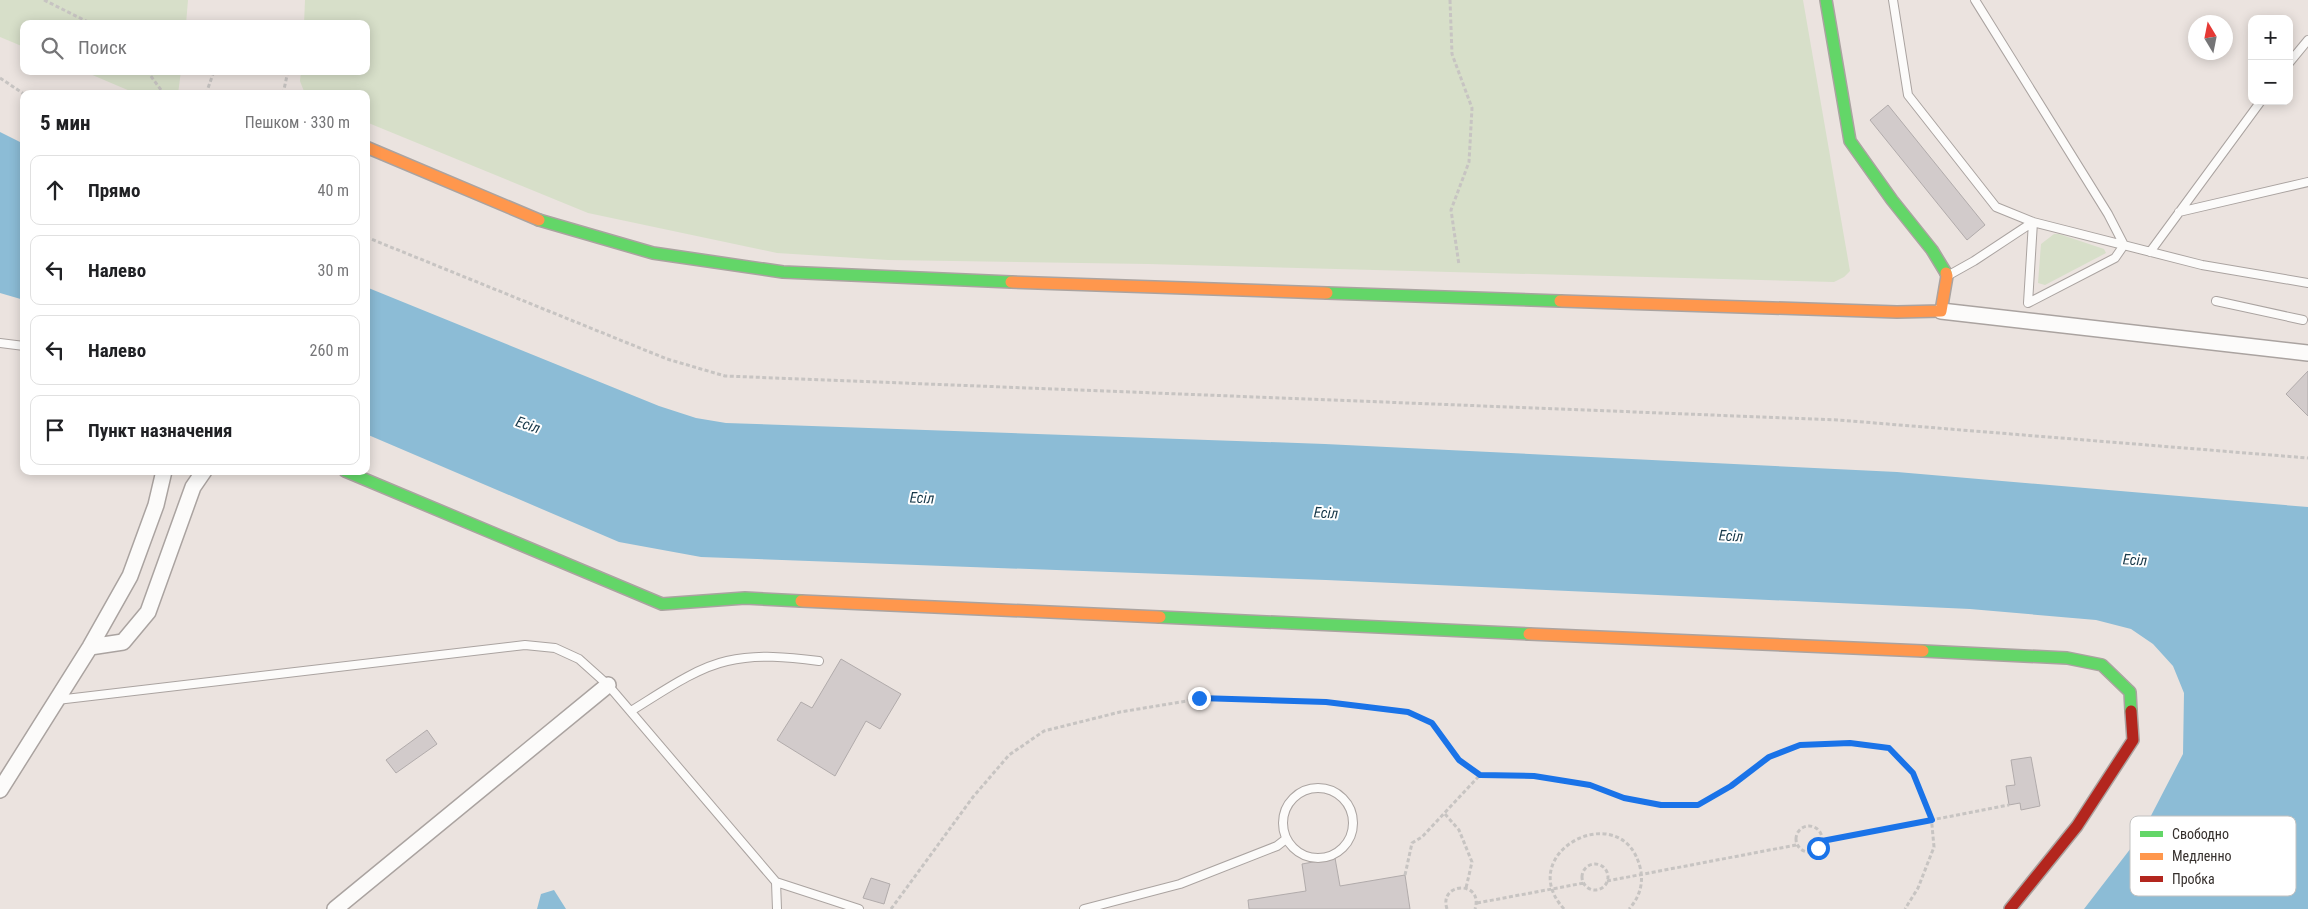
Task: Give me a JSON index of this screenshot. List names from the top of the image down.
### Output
{
  "water": ["Есіл"],
  "legend": ["Свободно", "Медленно", "Пробка"],
  "north": "top",
  "page": {
    "map_buttons": ["+", "−"],
    "search": "Поиск",
    "heading": ["5 мин", "Пешком · 330 m"],
    "list": [
      ["Прямо", "40 m"],
      ["Налево", "30 m"],
      ["Налево", "260 m"],
      "Пункт назначения"
    ]
  }
}
